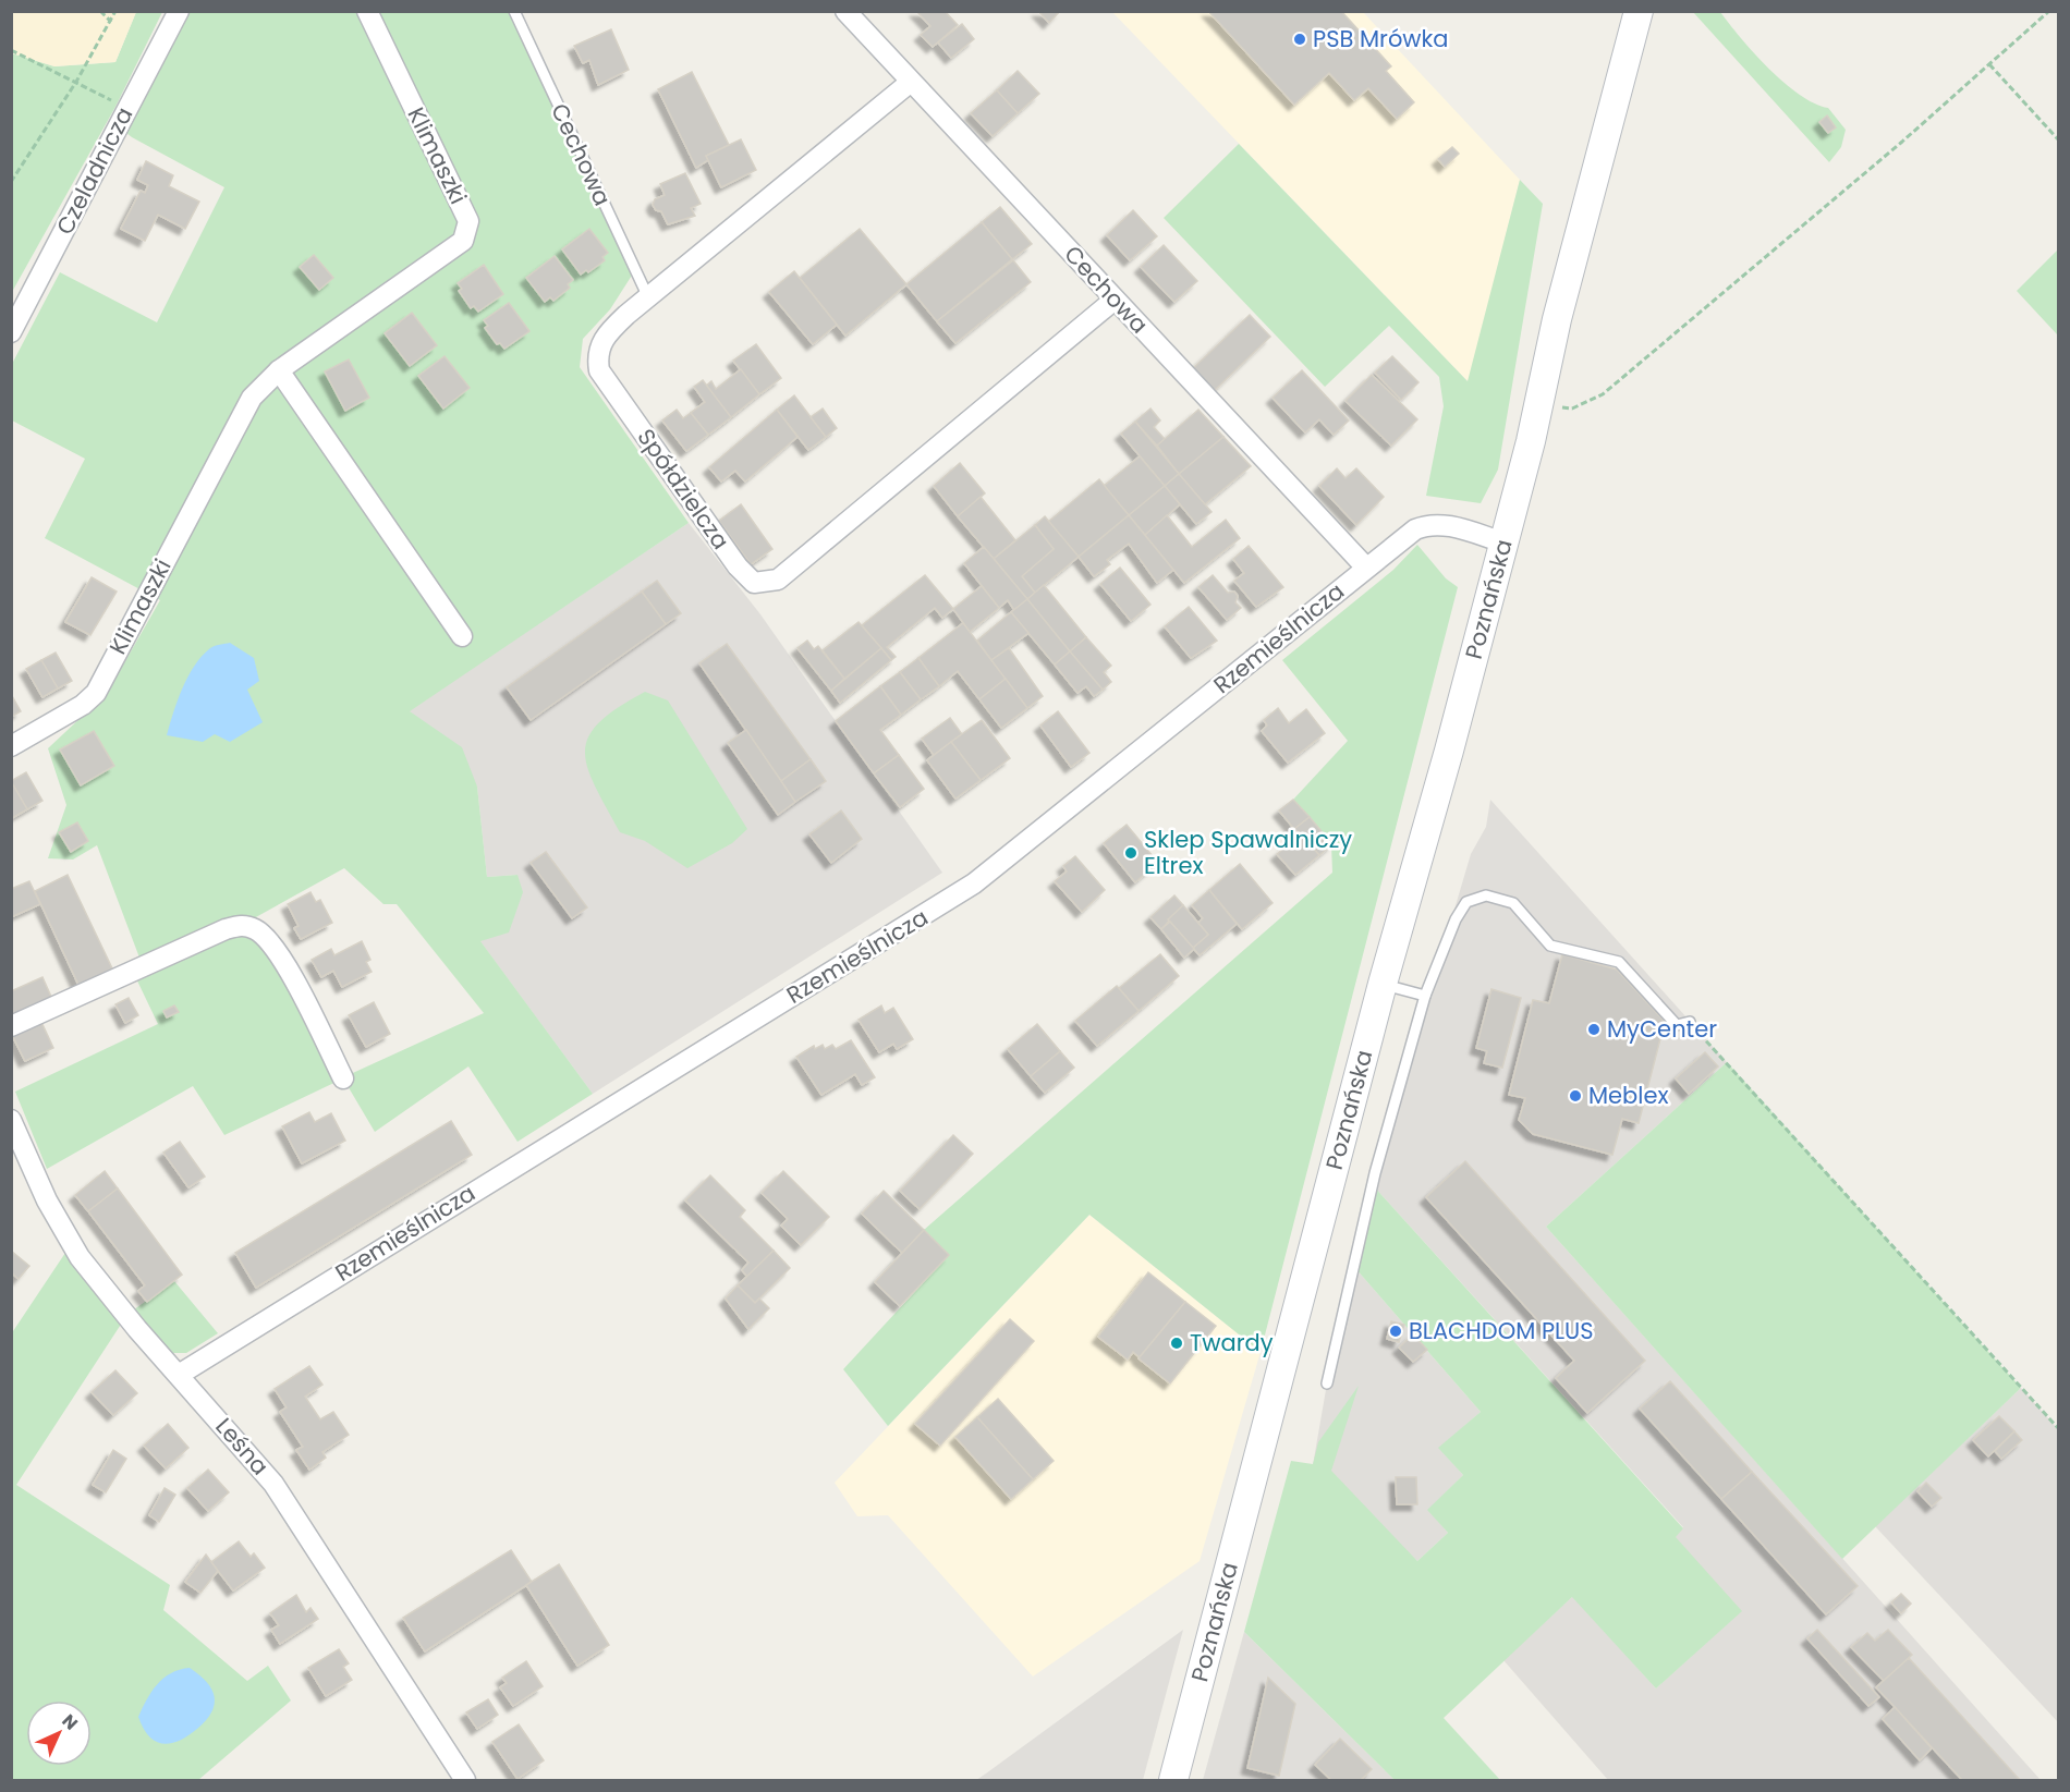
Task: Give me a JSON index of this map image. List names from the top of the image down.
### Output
{
  "streets": {
    "main road": ["Poznańska"],
    "street": [
      "Cechowa",
      "Klimaszki",
      "Czeladnicza",
      "Spółdzielcza",
      "Rzemieślnicza",
      "Leśna"
    ]
  },
  "crossings": [
    ["Cechowa", "Spółdzielcza"],
    ["Cechowa", "Rzemieślnicza"],
    ["Poznańska", "Rzemieślnicza"],
    ["Rzemieślnicza", "Leśna"]
  ],
  "places": [
    "PSB Mrówka",
    "Sklep Spawalniczy Eltrex",
    "MyCenter",
    "Meblex",
    "BLACHDOM PLUS",
    "Twardy"
  ],
  "north": "top right"
}
